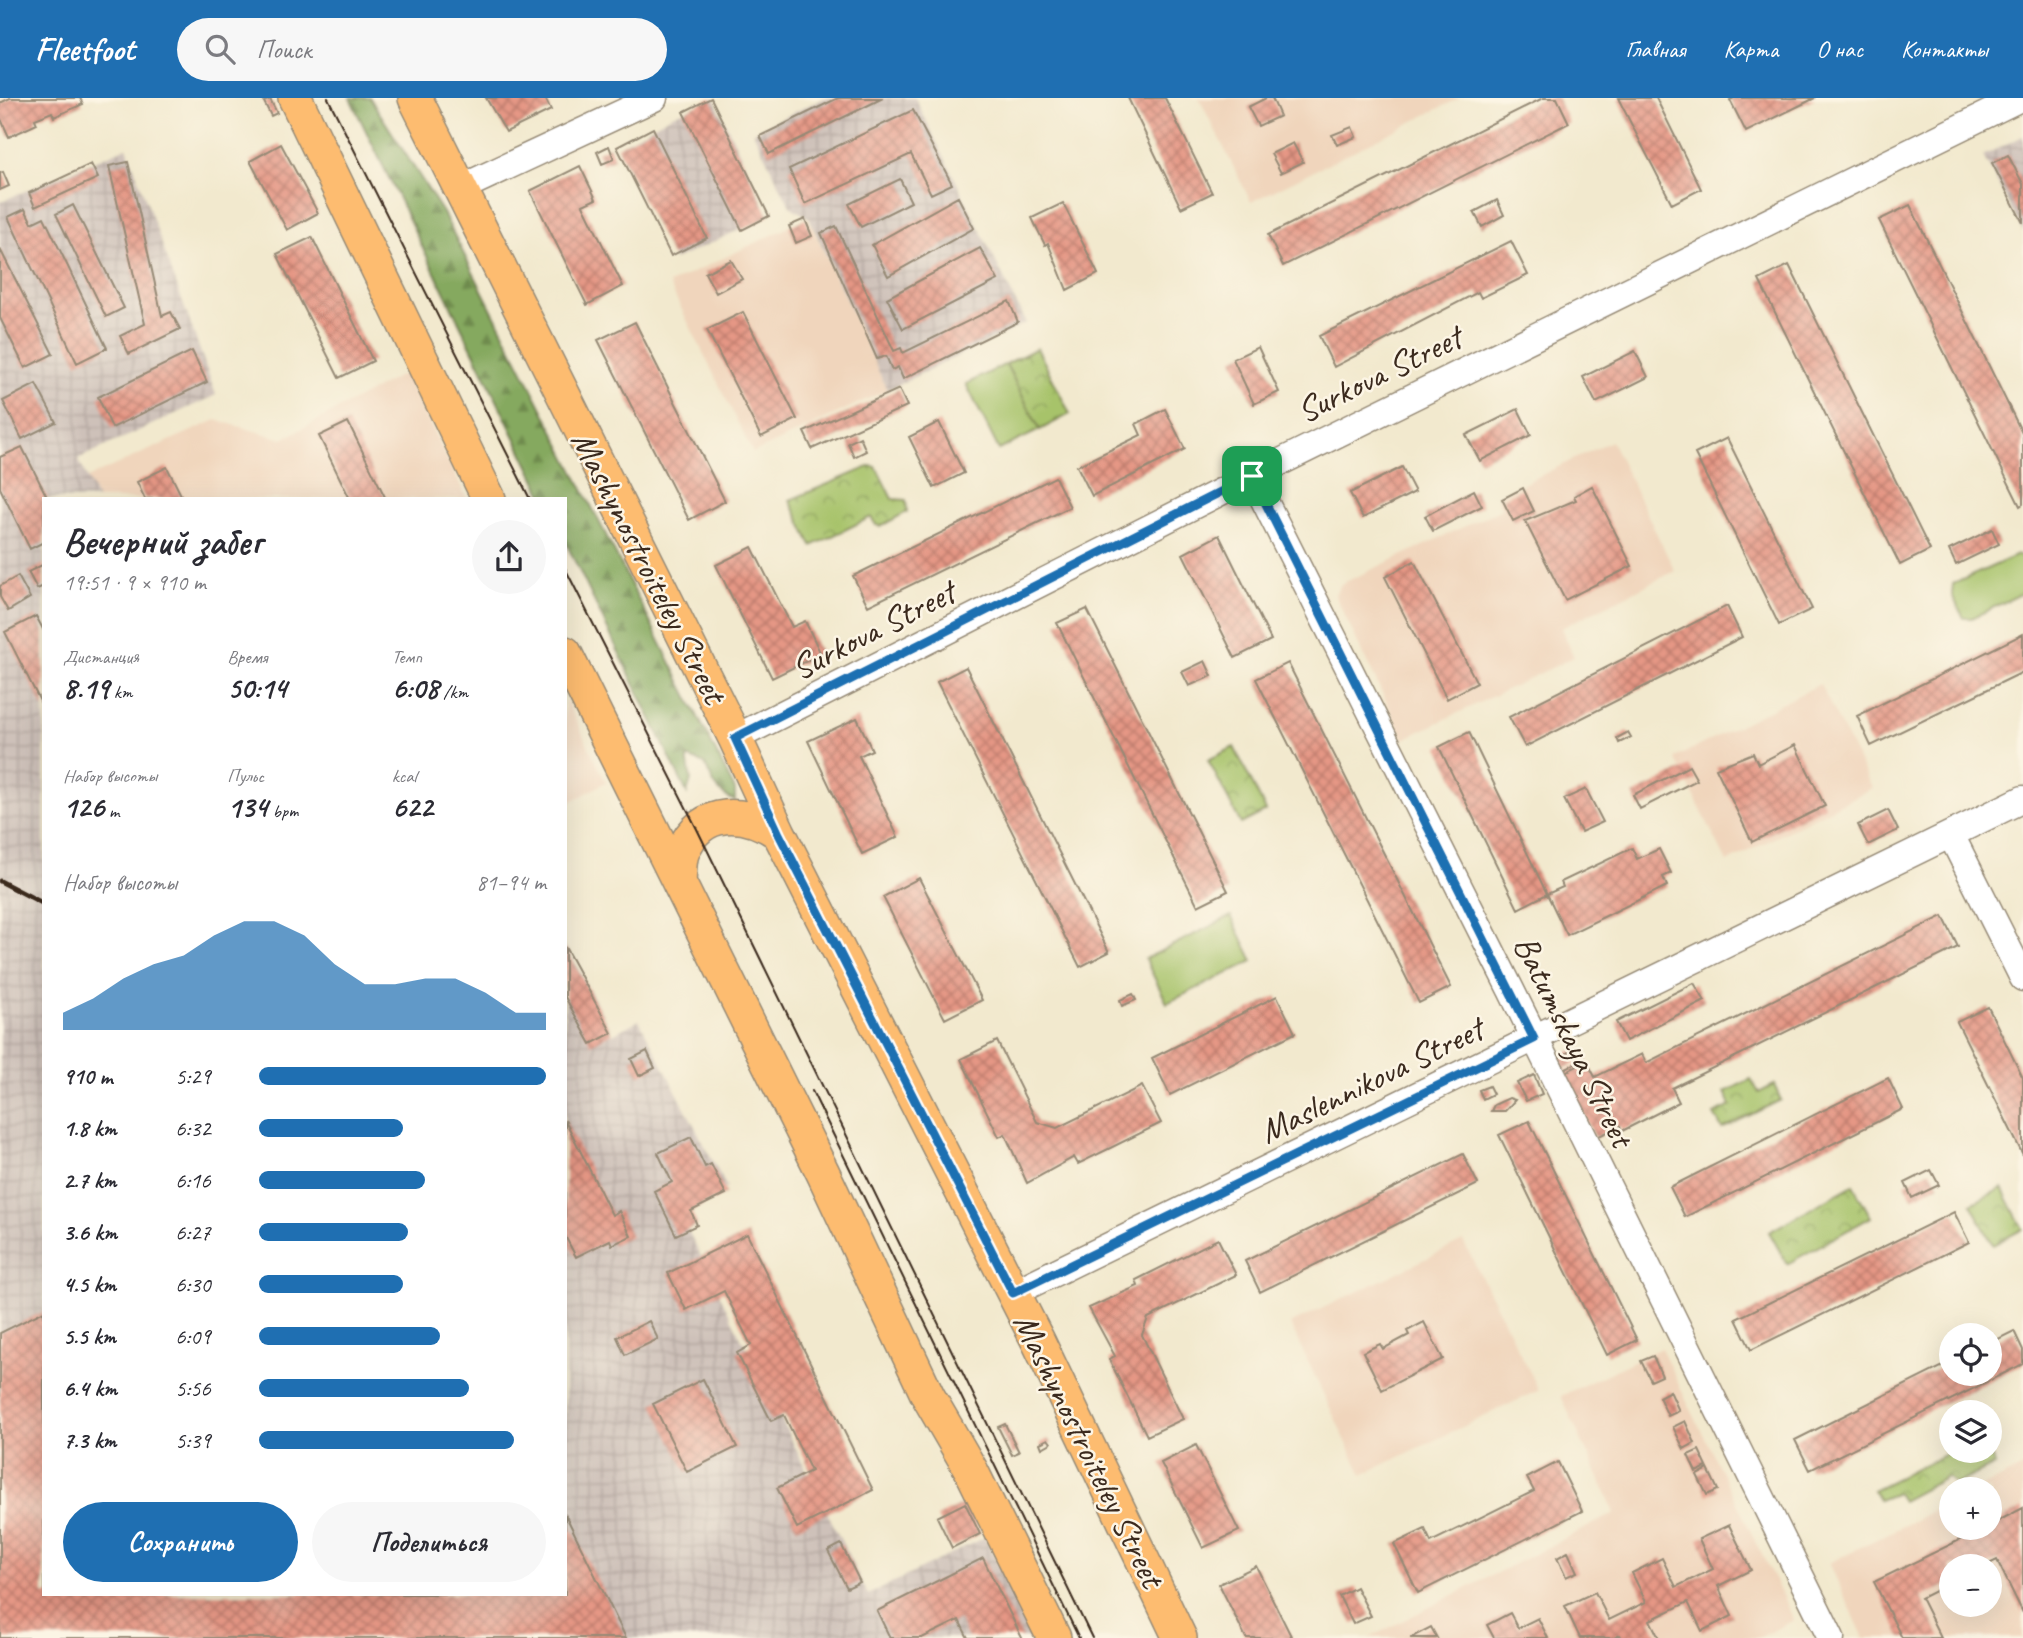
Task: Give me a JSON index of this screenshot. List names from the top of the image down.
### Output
{
  "streets": {
    "main road": ["Mashynostroiteley Street"],
    "street": ["Surkova Street", "Batumskaya Street", "Maslennikova Street"]
  },
  "crossings": [
    ["Surkova Street", "Mashynostroiteley Street"],
    ["Surkova Street", "Batumskaya Street"],
    ["Mashynostroiteley Street", "Maslennikova Street"],
    ["Batumskaya Street", "Maslennikova Street"]
  ],
  "page": {
    "header": "Fleetfoot",
    "search": "Поиск",
    "nav": [
      "Главная",
      "Карта",
      "О нас",
      "Контакты"
    ],
    "heading": ["Вечерний забег", "19:51 · 9 × 910 m"],
    "stats": [
      ["Дистанция", "8.19 km"],
      ["Время", "50:14"],
      ["Темп", "6:08 /km"],
      ["Набор высоты", "126 m"],
      ["Пульс", "134 bpm"],
      ["kcal", "622"]
    ],
    "chart": ["Набор высоты", "81–94 m"],
    "list": [
      {
        "name": "910 m",
        "note": "5:29"
      },
      {
        "name": "1.8 km",
        "note": "6:32"
      },
      {
        "name": "2.7 km",
        "note": "6:16"
      },
      {
        "name": "3.6 km",
        "note": "6:27"
      },
      {
        "name": "4.5 km",
        "note": "6:30"
      },
      {
        "name": "5.5 km",
        "note": "6:09"
      },
      {
        "name": "6.4 km",
        "note": "5:56"
      },
      {
        "name": "7.3 km",
        "note": "5:39"
      }
    ],
    "map_buttons": ["+", "−"],
    "buttons": ["Сохранить", "Поделиться"]
  }
}
